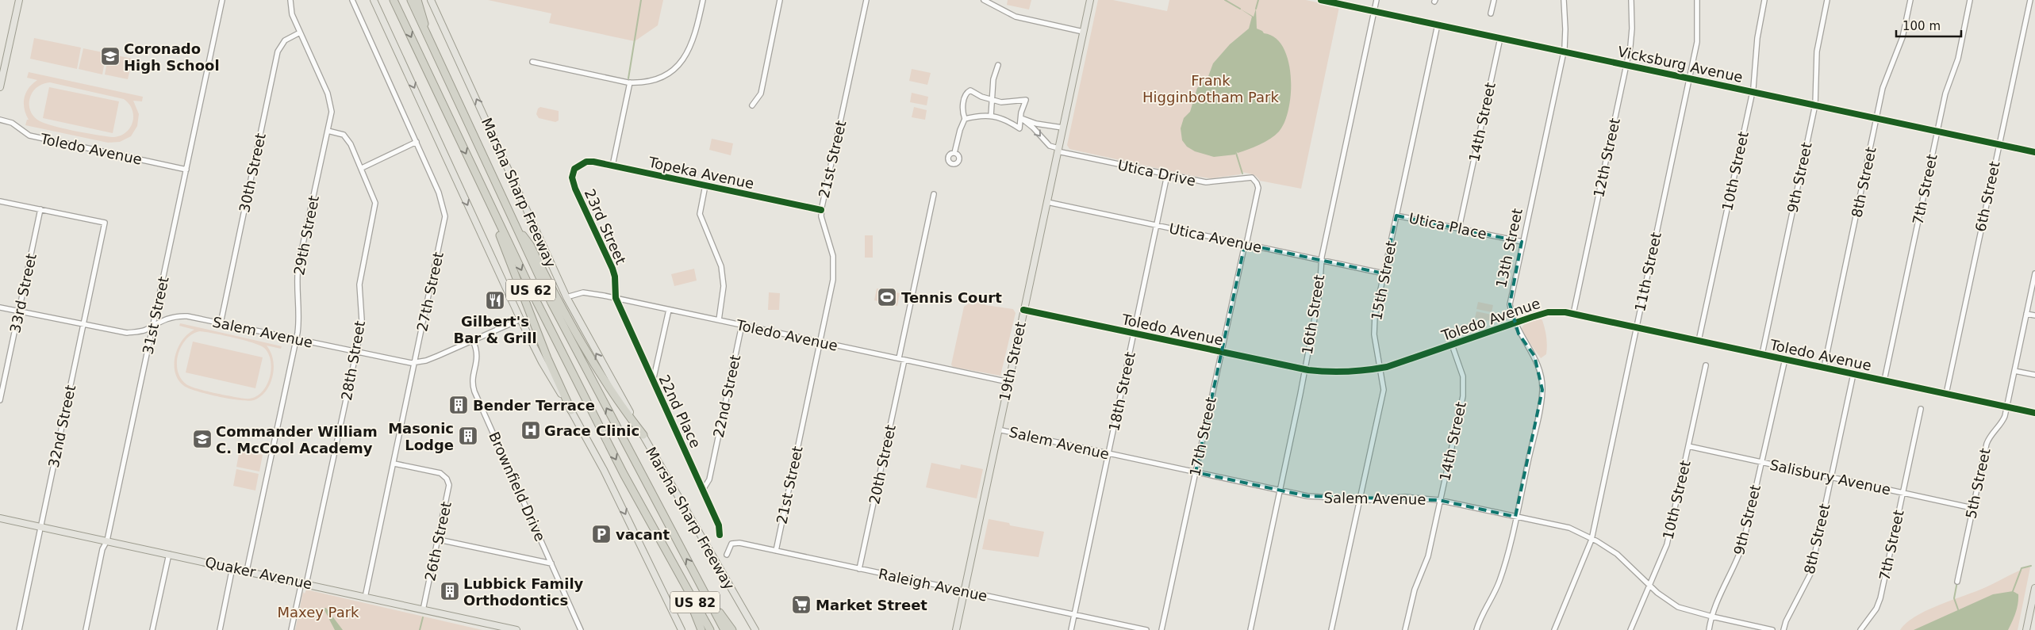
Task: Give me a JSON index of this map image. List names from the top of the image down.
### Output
{
  "streets": {
    "highway": ["Marsha Sharp Freeway", "US 62", "US 82"],
    "main road": ["19th Street", "Quaker Avenue"],
    "street": [
      "Vicksburg Avenue",
      "14th Street",
      "Toledo Avenue",
      "12th Street",
      "21st Street",
      "10th Street",
      "30th Street",
      "Topeka Avenue",
      "Utica Drive",
      "9th Street",
      "8th Street",
      "7th Street",
      "6th Street",
      "Utica Place",
      "23rd Street",
      "29th Street",
      "Utica Avenue",
      "13th Street",
      "11th Street",
      "15th Street",
      "27th Street",
      "33rd Street",
      "16th Street",
      "31st Street",
      "Salem Avenue",
      "28th Street",
      "18th Street",
      "22nd Street",
      "22nd Place",
      "32nd Street",
      "17th Street",
      "20th Street",
      "Salisbury Avenue",
      "5th Street",
      "Brownfield Drive",
      "26th Street",
      "Raleigh Avenue"
    ]
  },
  "crossings": [
    ["Vicksburg Avenue", "14th Street"],
    ["Vicksburg Avenue", "12th Street"],
    ["Vicksburg Avenue", "10th Street"],
    ["Vicksburg Avenue", "9th Street"],
    ["Vicksburg Avenue", "8th Street"],
    ["Vicksburg Avenue", "7th Street"],
    ["Vicksburg Avenue", "6th Street"],
    ["Vicksburg Avenue", "13th Street"],
    ["Vicksburg Avenue", "11th Street"],
    ["Vicksburg Avenue", "15th Street"],
    ["Vicksburg Avenue", "16th Street"],
    ["14th Street", "Toledo Avenue"],
    ["14th Street", "Utica Place"],
    ["14th Street", "Salem Avenue"],
    ["Toledo Avenue", "12th Street"],
    ["Toledo Avenue", "21st Street"],
    ["Toledo Avenue", "10th Street"],
    ["Toledo Avenue", "9th Street"],
    ["Toledo Avenue", "8th Street"],
    ["Toledo Avenue", "7th Street"],
    ["Toledo Avenue", "Marsha Sharp Freeway"],
    ["Toledo Avenue", "6th Street"],
    ["Toledo Avenue", "23rd Street"],
    ["Toledo Avenue", "13th Street"],
    ["Toledo Avenue", "11th Street"],
    ["Toledo Avenue", "15th Street"],
    ["Toledo Avenue", "16th Street"],
    ["Toledo Avenue", "31st Street"],
    ["Toledo Avenue", "19th Street"],
    ["Toledo Avenue", "18th Street"],
    ["Toledo Avenue", "22nd Street"],
    ["Toledo Avenue", "22nd Place"],
    ["Toledo Avenue", "17th Street"],
    ["Toledo Avenue", "20th Street"],
    ["Toledo Avenue", "5th Street"],
    ["21st Street", "Topeka Avenue"],
    ["21st Street", "Raleigh Avenue"],
    ["10th Street", "Salem Avenue"],
    ["10th Street", "Salisbury Avenue"],
    ["30th Street", "29th Street"],
    ["30th Street", "Salem Avenue"],
    ["Topeka Avenue", "23rd Street"],
    ["Utica Drive", "19th Street"],
    ["Utica Drive", "18th Street"],
    ["Utica Drive", "17th Street"],
    ["9th Street", "Salem Avenue"],
    ["9th Street", "Salisbury Avenue"],
    ["8th Street", "Salisbury Avenue"],
    ["7th Street", "Salisbury Avenue"],
    ["Marsha Sharp Freeway", "US 62"],
    ["Utica Place", "13th Street"],
    ["Utica Place", "15th Street"],
    ["23rd Street", "22nd Place"],
    ["29th Street", "Salem Avenue"],
    ["29th Street", "28th Street"],
    ["29th Street", "Quaker Avenue"],
    ["Utica Avenue", "15th Street"],
    ["Utica Avenue", "16th Street"],
    ["Utica Avenue", "19th Street"],
    ["Utica Avenue", "18th Street"],
    ["Utica Avenue", "17th Street"],
    ["13th Street", "Salem Avenue"],
    ["11th Street", "Salem Avenue"],
    ["15th Street", "Salem Avenue"],
    ["27th Street", "Salem Avenue"],
    ["27th Street", "26th Street"],
    ["27th Street", "Quaker Avenue"],
    ["33rd Street", "Salem Avenue"],
    ["33rd Street", "32nd Street"],
    ["16th Street", "Salem Avenue"],
    ["31st Street", "Salem Avenue"],
    ["31st Street", "Quaker Avenue"],
    ["Salem Avenue", "28th Street"],
    ["Salem Avenue", "19th Street"],
    ["Salem Avenue", "18th Street"],
    ["Salem Avenue", "32nd Street"],
    ["Salem Avenue", "17th Street"],
    ["Salem Avenue", "Brownfield Drive"],
    ["28th Street", "Quaker Avenue"],
    ["19th Street", "Raleigh Avenue"],
    ["18th Street", "Raleigh Avenue"],
    ["22nd Street", "22nd Place"],
    ["32nd Street", "Quaker Avenue"],
    ["20th Street", "Raleigh Avenue"],
    ["Salisbury Avenue", "5th Street"],
    ["26th Street", "Quaker Avenue"]
  ],
  "parks": ["Frank Higginbotham Park", "Maxey Park"],
  "places": {
    "school or university": ["Coronado High School", "Commander William C. McCool Academy"],
    "sports": ["Tennis Court"],
    "restaurant": ["Gilbert's Bar & Grill"],
    "building": ["Bender Terrace", "Masonic Lodge", "Lubbick Family Orthodontics"],
    "hospital": ["Grace Clinic"],
    "parking": ["vacant"],
    "supermarket": ["Market Street"]
  },
  "scale_bar": "100 m"
}
